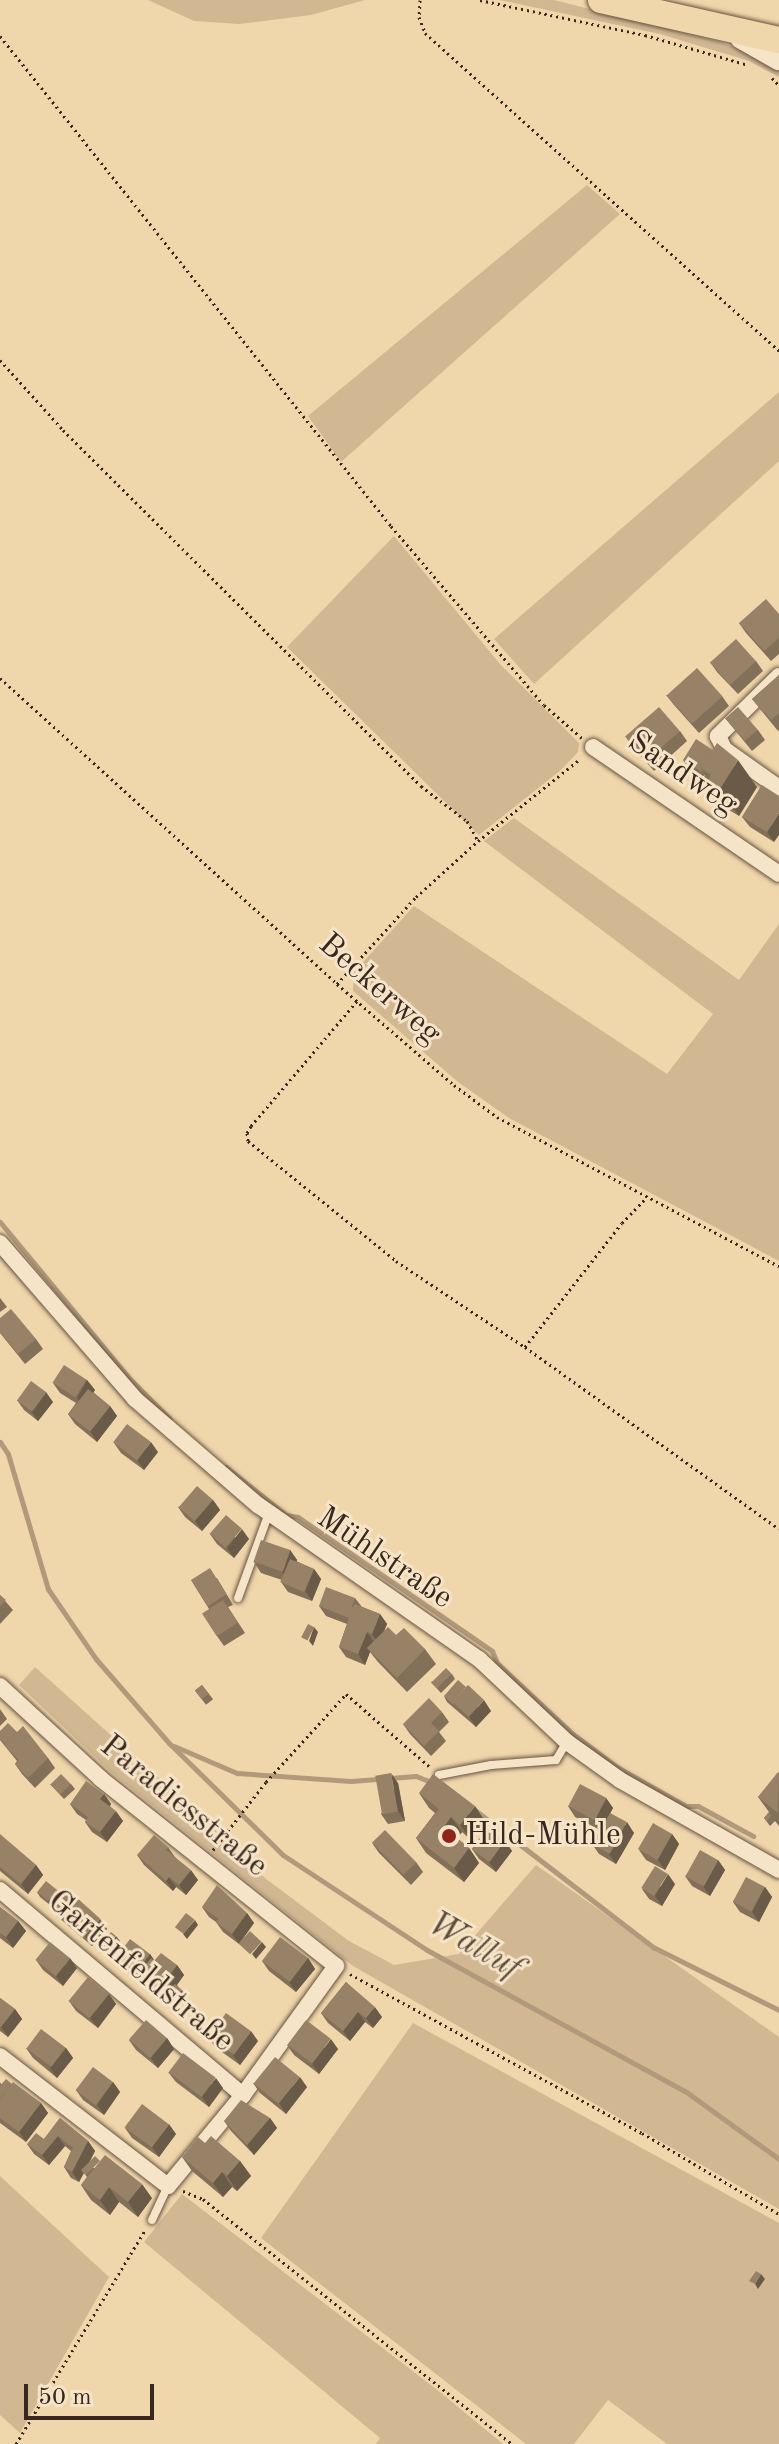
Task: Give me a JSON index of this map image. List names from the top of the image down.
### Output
{
  "streets": {
    "street": [
      "Sandweg",
      "Mühlstraße",
      "Paradiesstraße",
      "Gartenfeldstraße"
    ],
    "path": ["Beckerweg"]
  },
  "water": ["Walluf"],
  "places": ["Hild-Mühle"],
  "scale_bar": "50 m"
}
